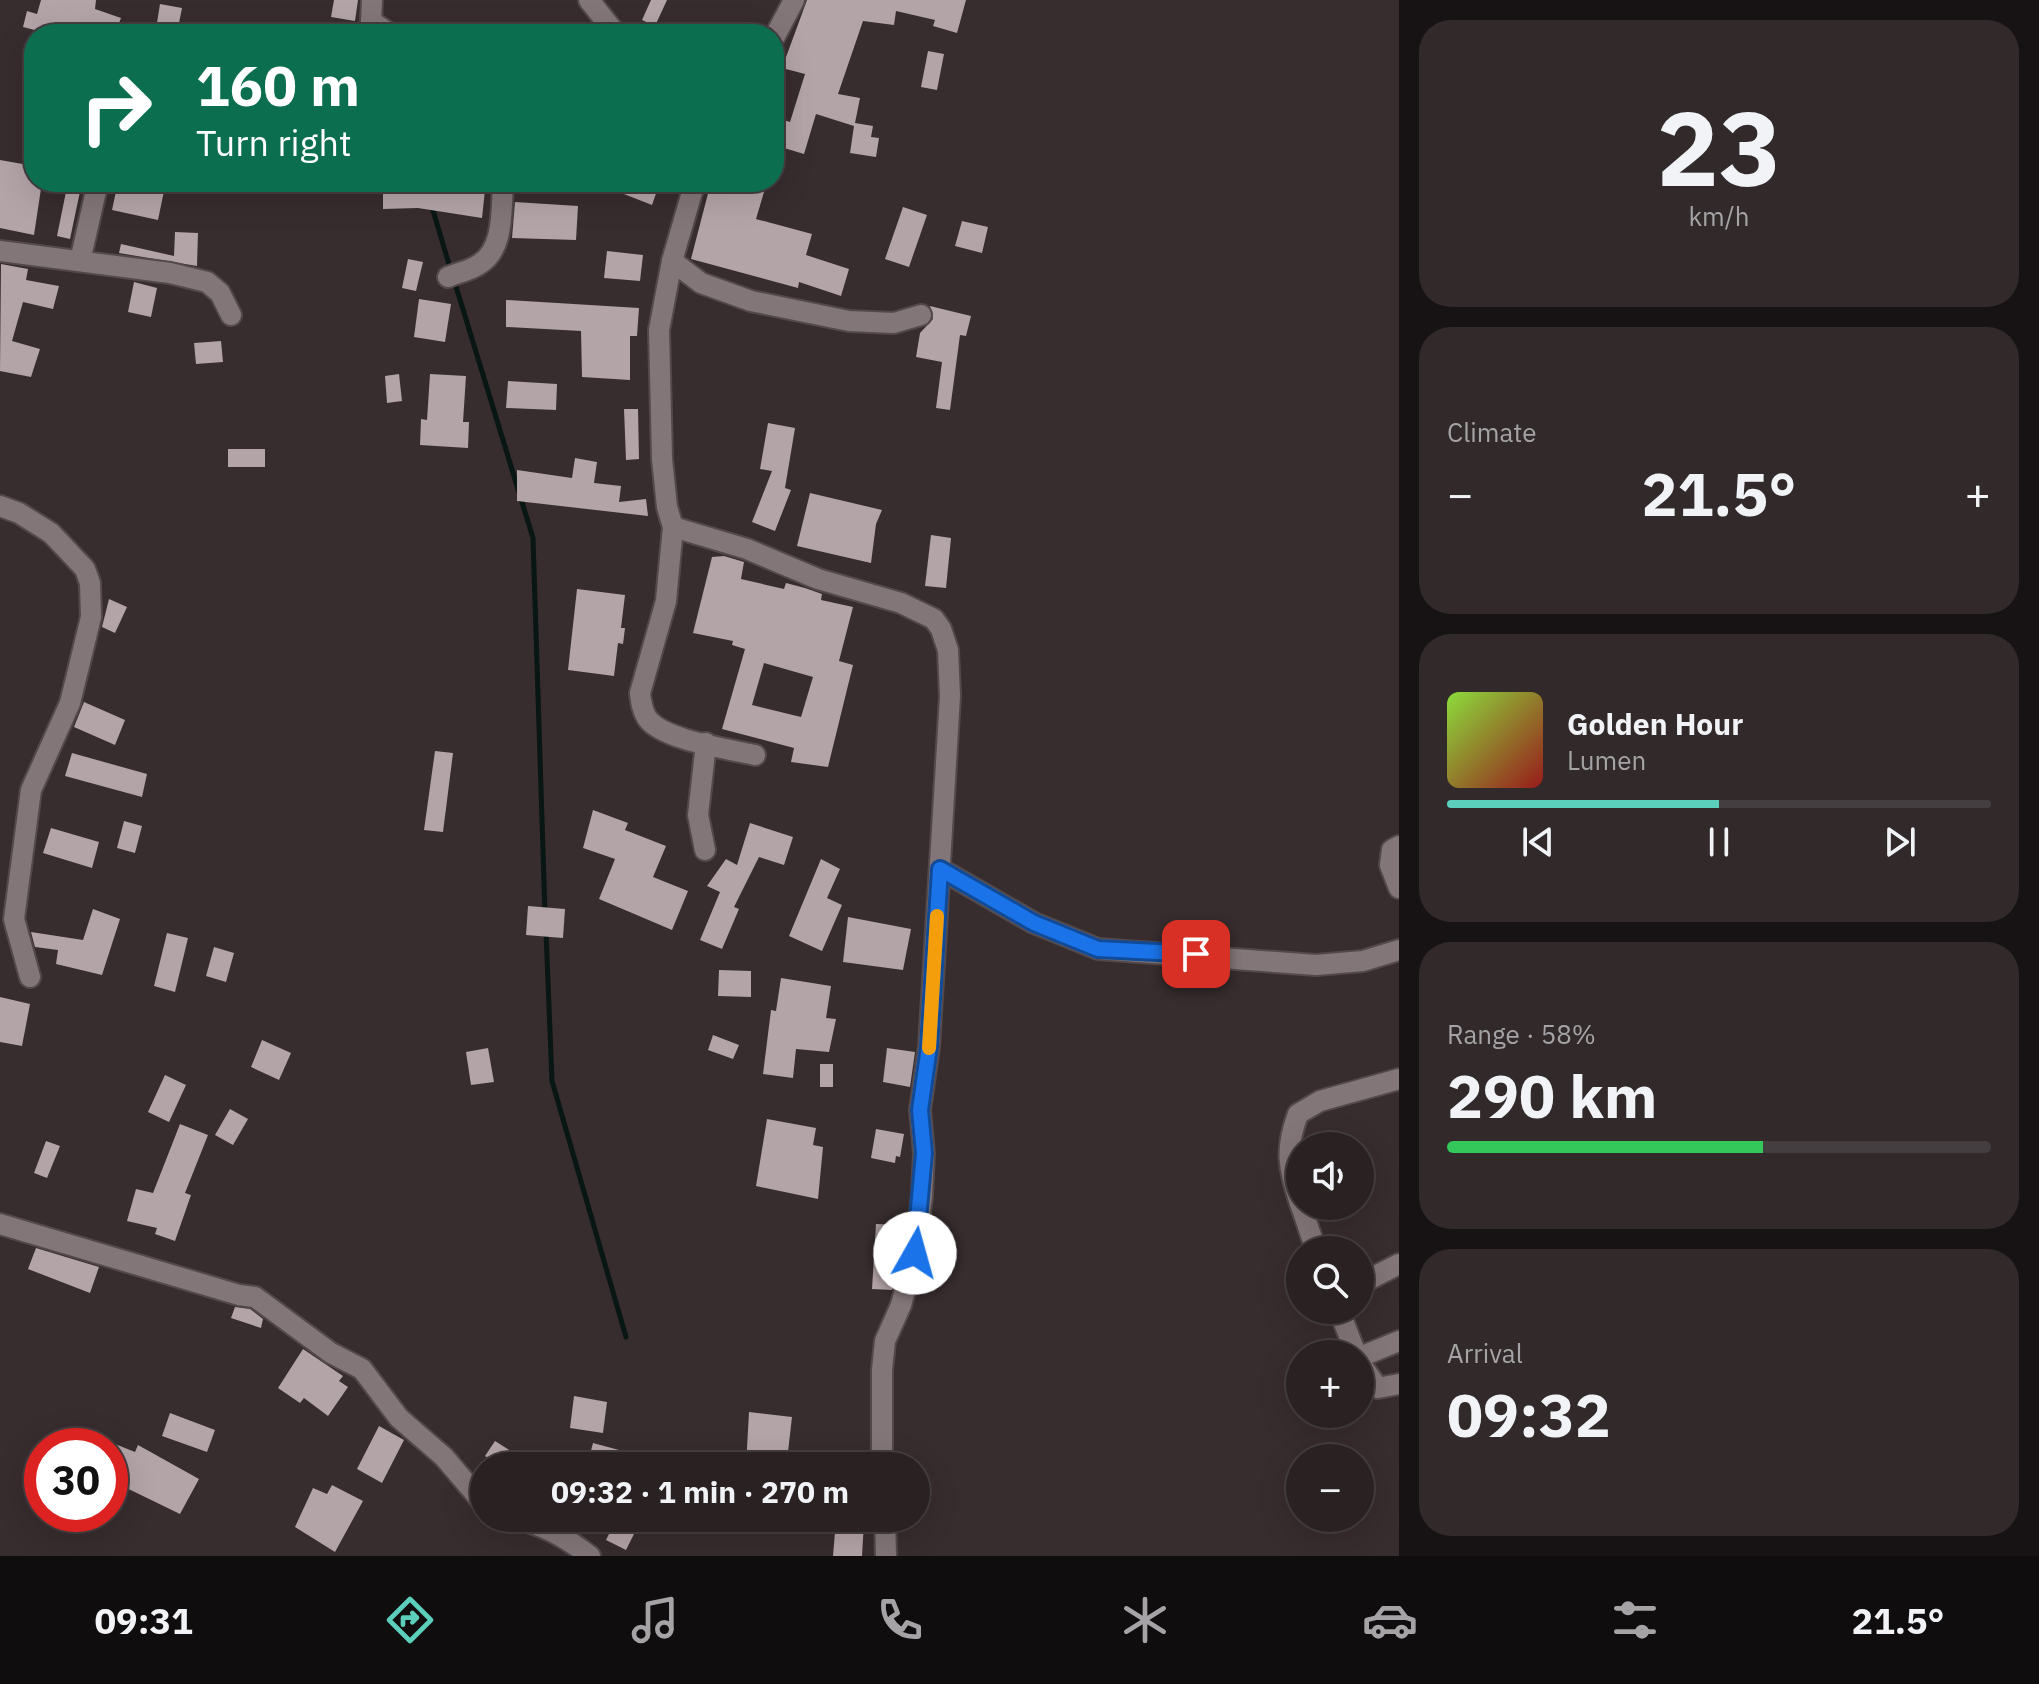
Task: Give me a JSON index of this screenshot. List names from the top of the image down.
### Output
{
  "page": {
    "tile": [
      ["23", "km/h"],
      "Climate",
      ["Range · 58%", "290 km"],
      ["Arrival", "09:32"]
    ],
    "turn": ["160 m", "Turn right"],
    "heat": ["−", "21.5°", "+"],
    "song": ["Golden Hour", "Lumen"],
    "map_buttons": ["+", "−"],
    "limit": "30",
    "trip": "09:32 · 1 min · 270 m",
    "tabs": ["09:31", "21.5°"]
  }
}
